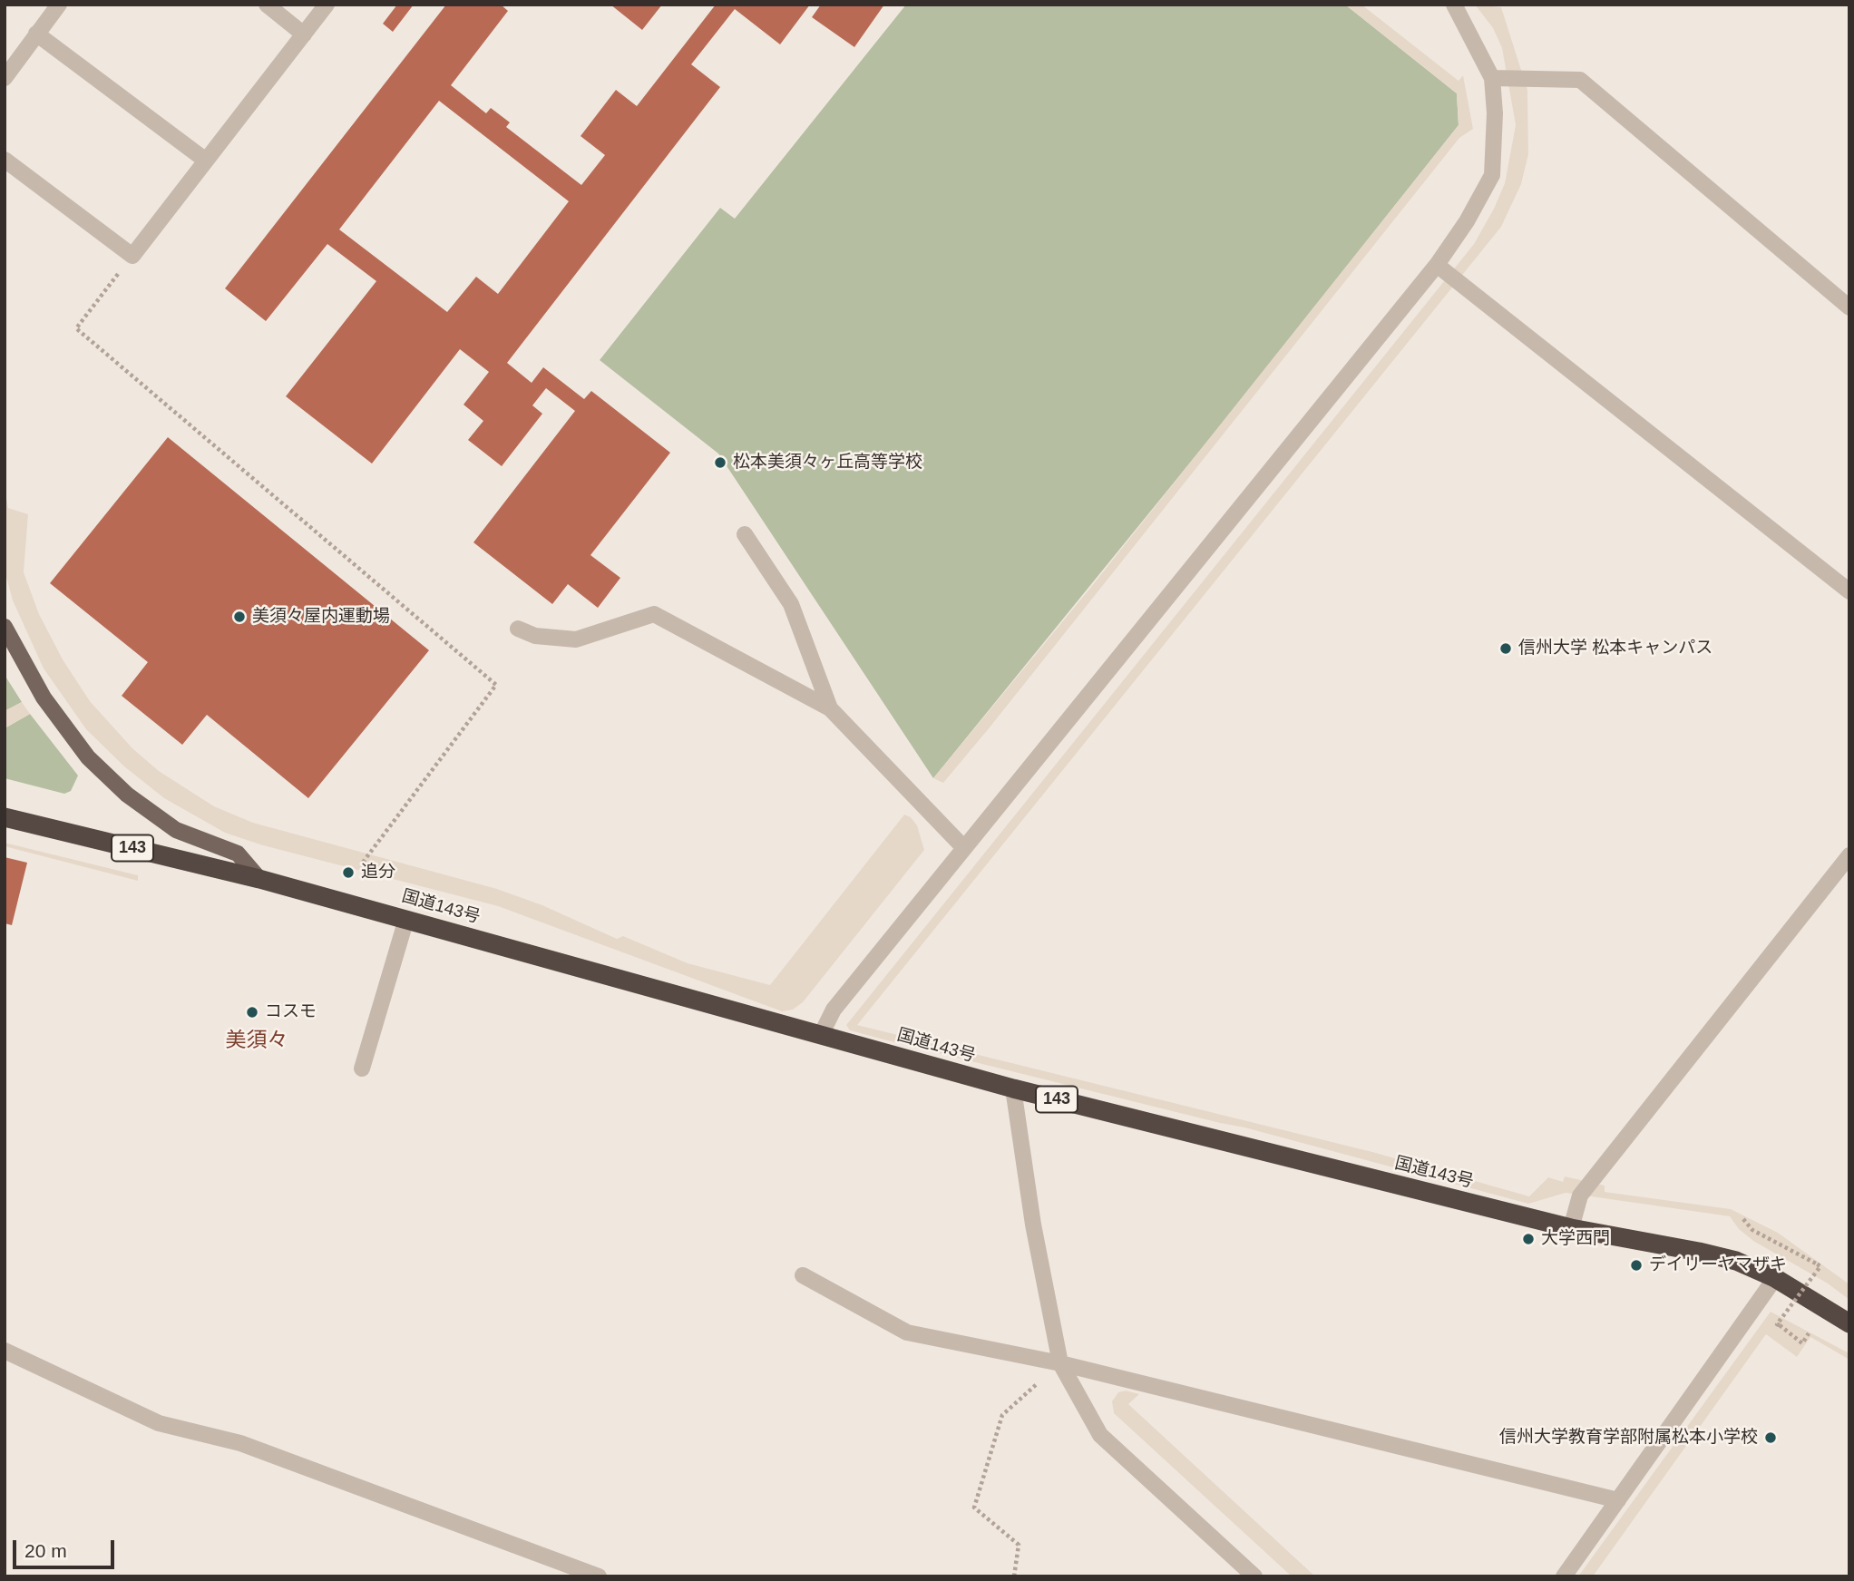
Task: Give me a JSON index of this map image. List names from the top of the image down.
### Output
{
  "streets": {
    "highway": ["143", "国道143号"]
  },
  "districts": ["美須々"],
  "places": [
    "松本美須々ヶ丘高等学校",
    "美須々屋内運動場",
    "信州大学 松本キャンパス",
    "追分",
    "コスモ",
    "大学西門",
    "デイリーヤマザキ",
    "信州大学教育学部附属松本小学校"
  ],
  "scale_bar": "20 m"
}
